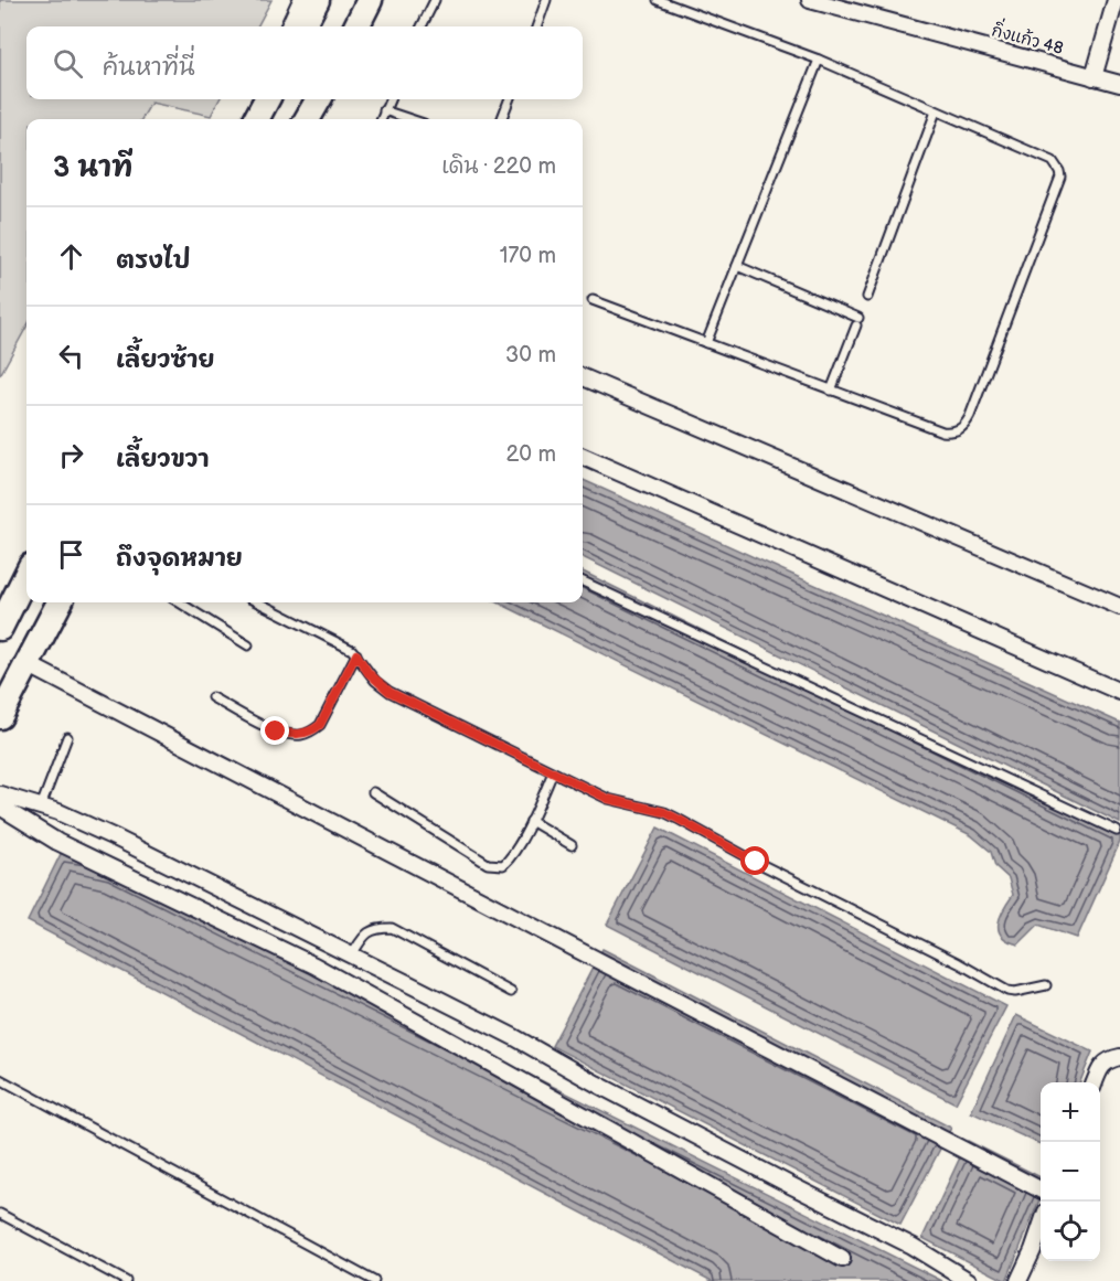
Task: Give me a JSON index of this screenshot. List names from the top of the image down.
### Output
{
  "streets": {
    "street": ["กิ่งแก้ว 48"]
  },
  "page": {
    "search": "ค้นหาที่นี่",
    "heading": ["3 นาที", "เดิน · 220 m"],
    "list": [
      ["ตรงไป", "170 m"],
      ["เลี้ยวซ้าย", "30 m"],
      ["เลี้ยวขวา", "20 m"],
      "ถึงจุดหมาย"
    ],
    "map_buttons": ["+", "−"]
  }
}
